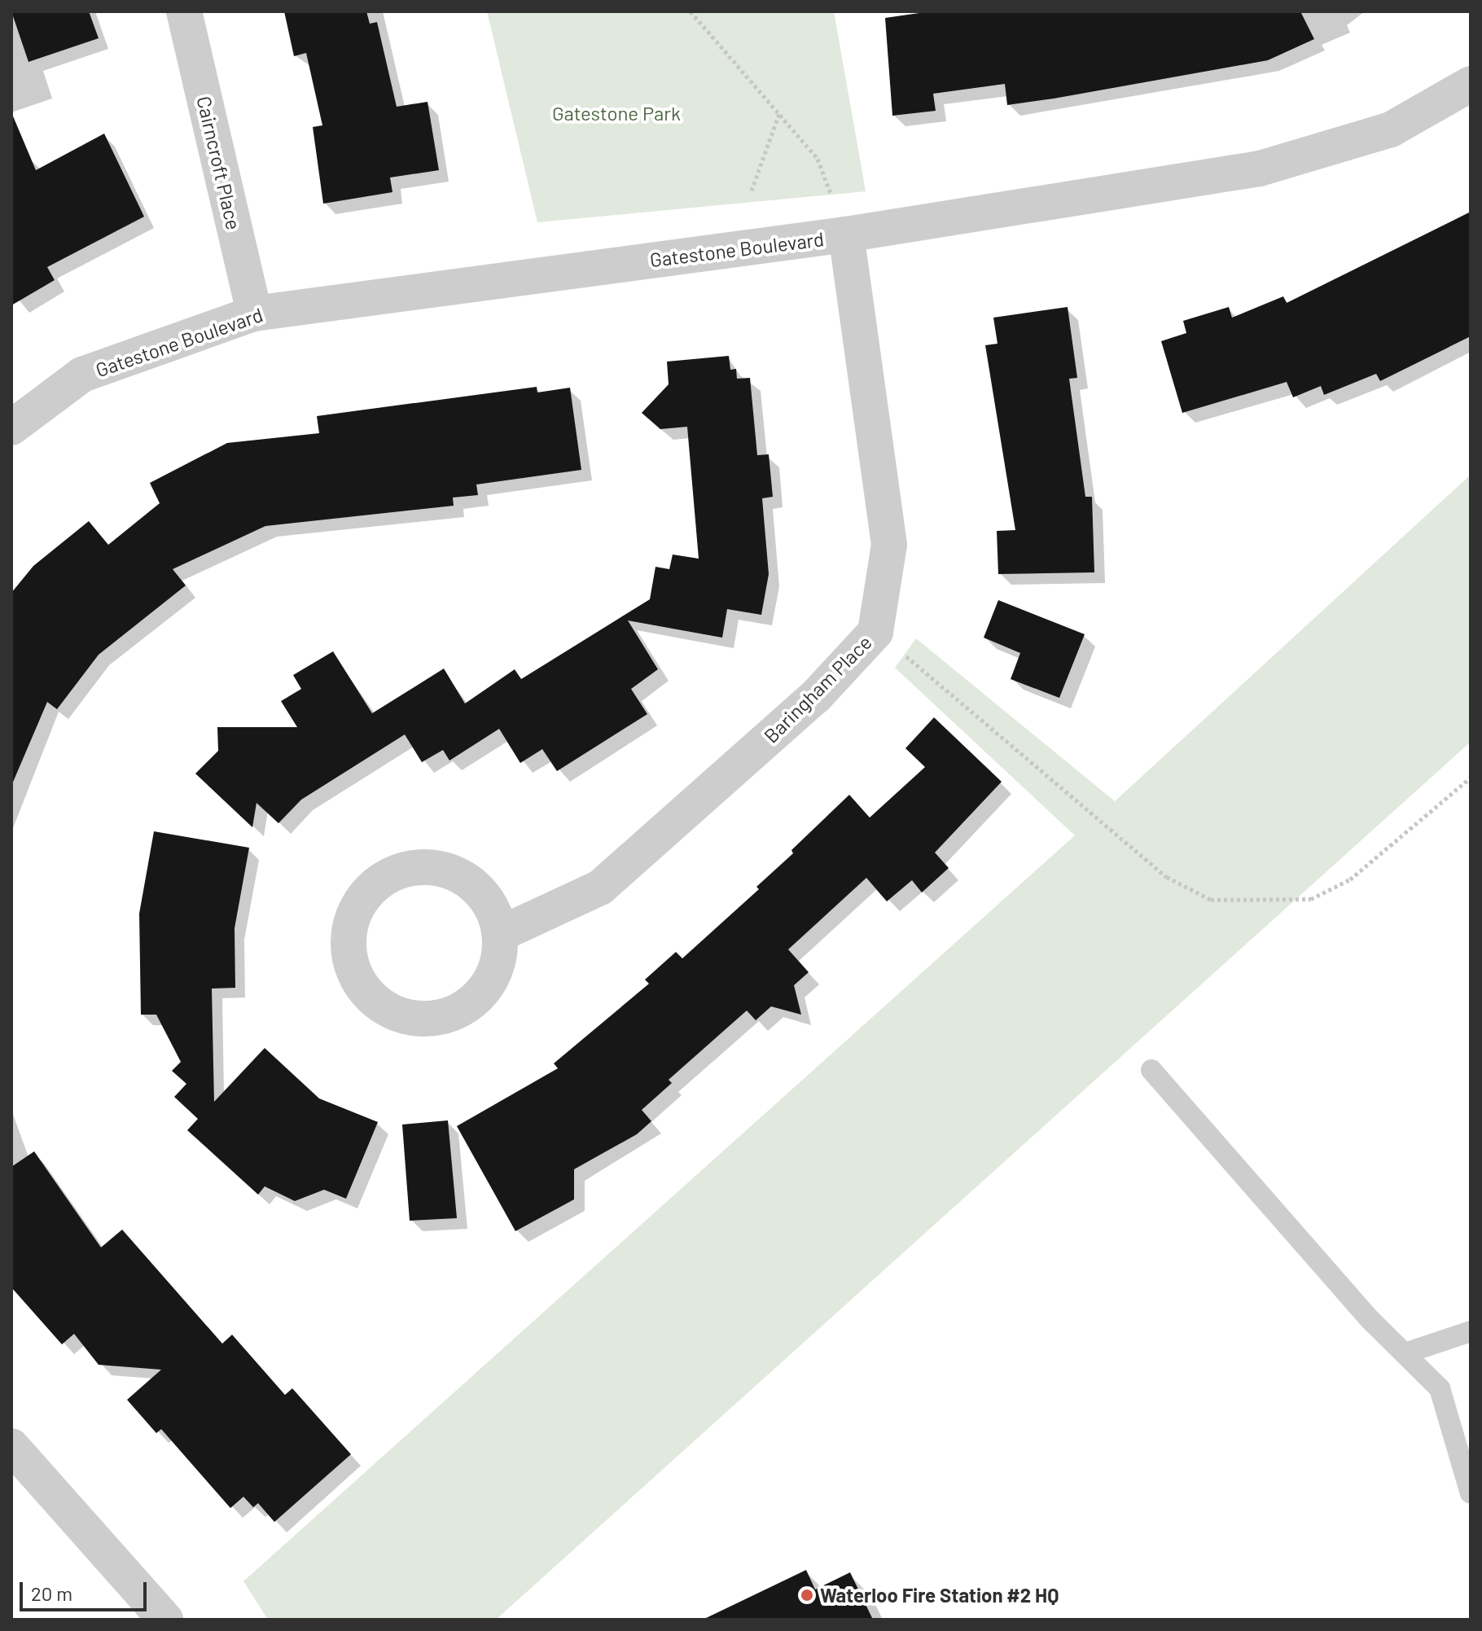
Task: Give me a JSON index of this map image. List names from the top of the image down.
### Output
{
  "streets": {
    "street": ["Cairncroft Place", "Gatestone Boulevard", "Baringham Place"]
  },
  "crossings": [
    ["Cairncroft Place", "Gatestone Boulevard"],
    ["Gatestone Boulevard", "Baringham Place"]
  ],
  "parks": ["Gatestone Park"],
  "places": ["Waterloo Fire Station #2 HQ"],
  "scale_bar": "20 m"
}
